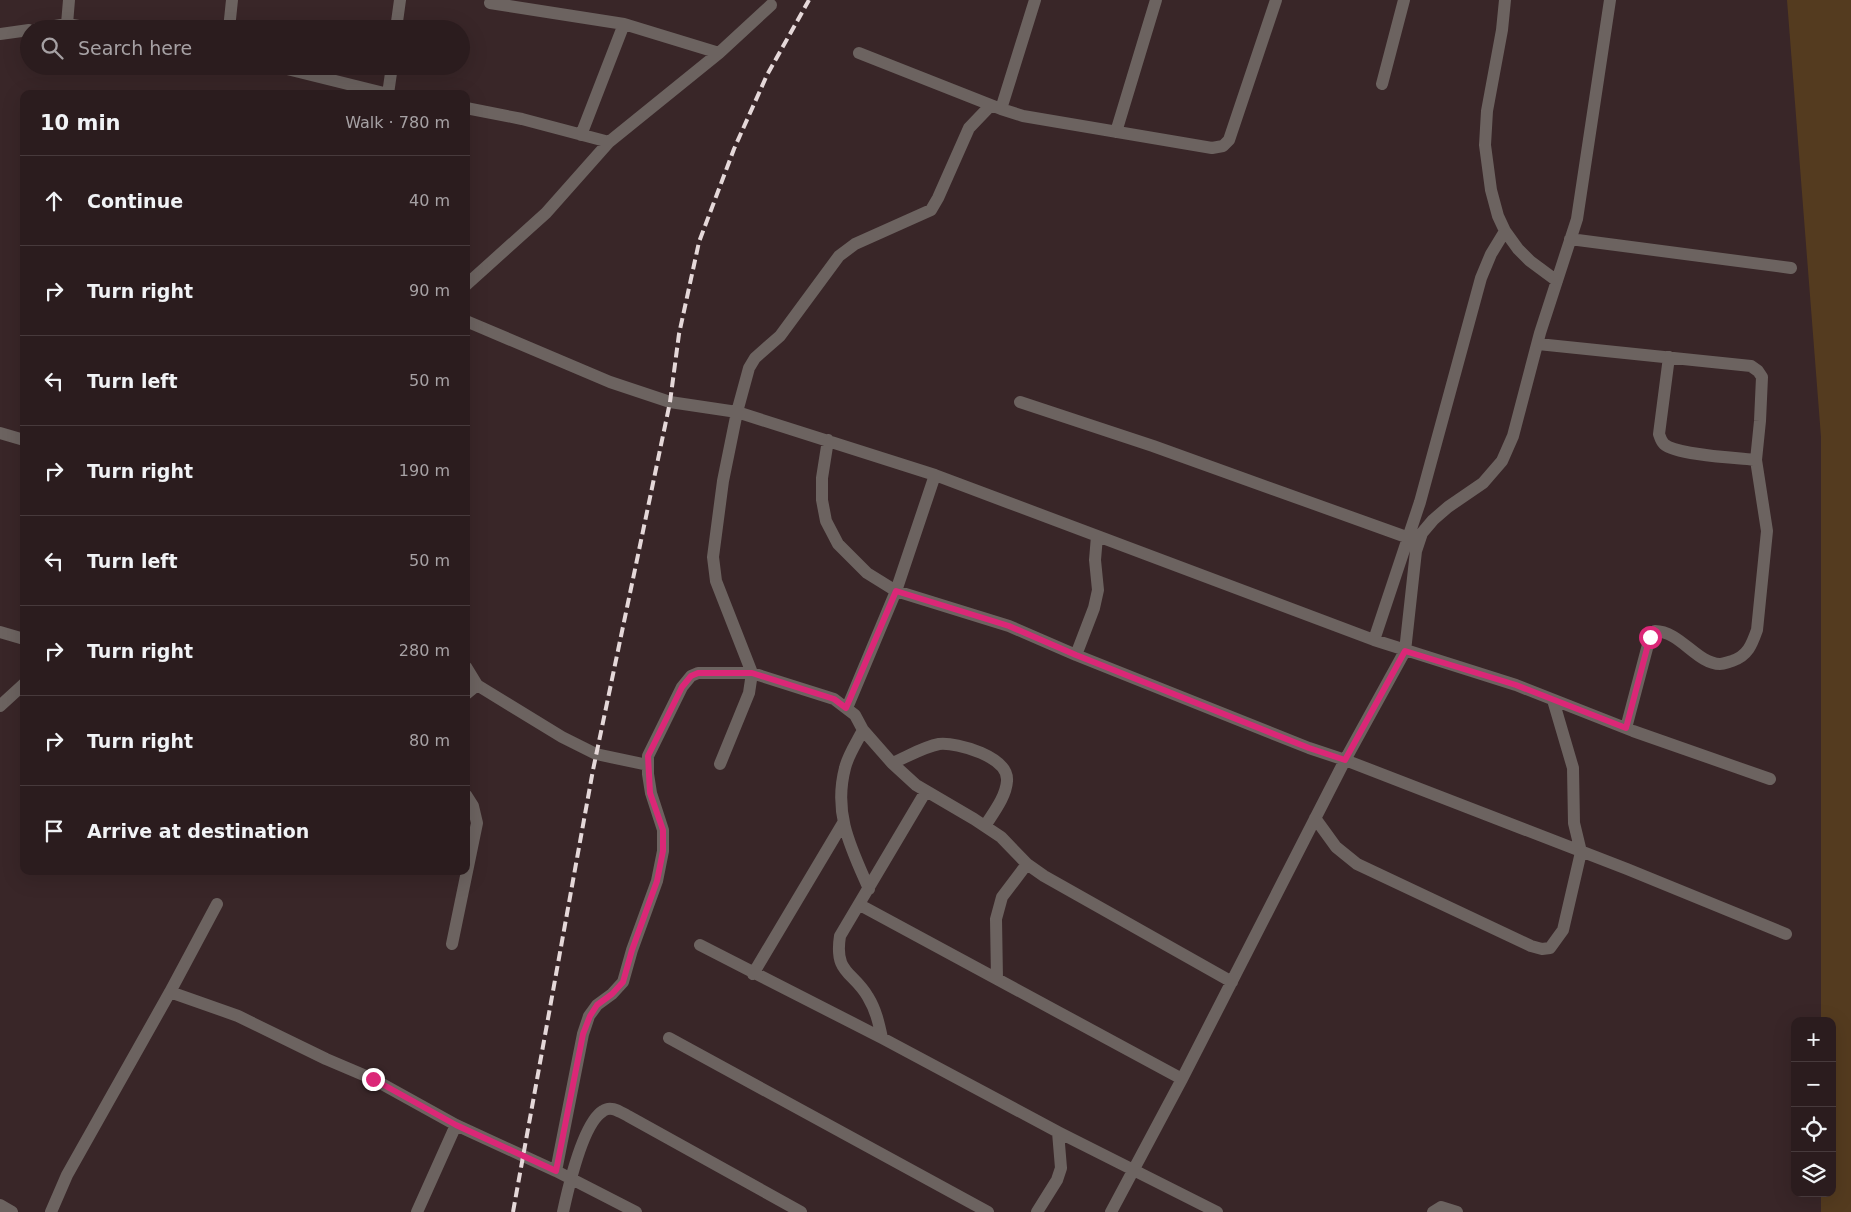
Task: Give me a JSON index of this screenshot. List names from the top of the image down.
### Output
{
  "page": {
    "search": "Search here",
    "heading": ["10 min", "Walk · 780 m"],
    "list": [
      ["Continue", "40 m"],
      ["Turn right", "90 m"],
      ["Turn left", "50 m"],
      ["Turn right", "190 m"],
      ["Turn left", "50 m"],
      ["Turn right", "280 m"],
      ["Turn right", "80 m"],
      "Arrive at destination"
    ],
    "map_buttons": ["+", "−"]
  }
}
